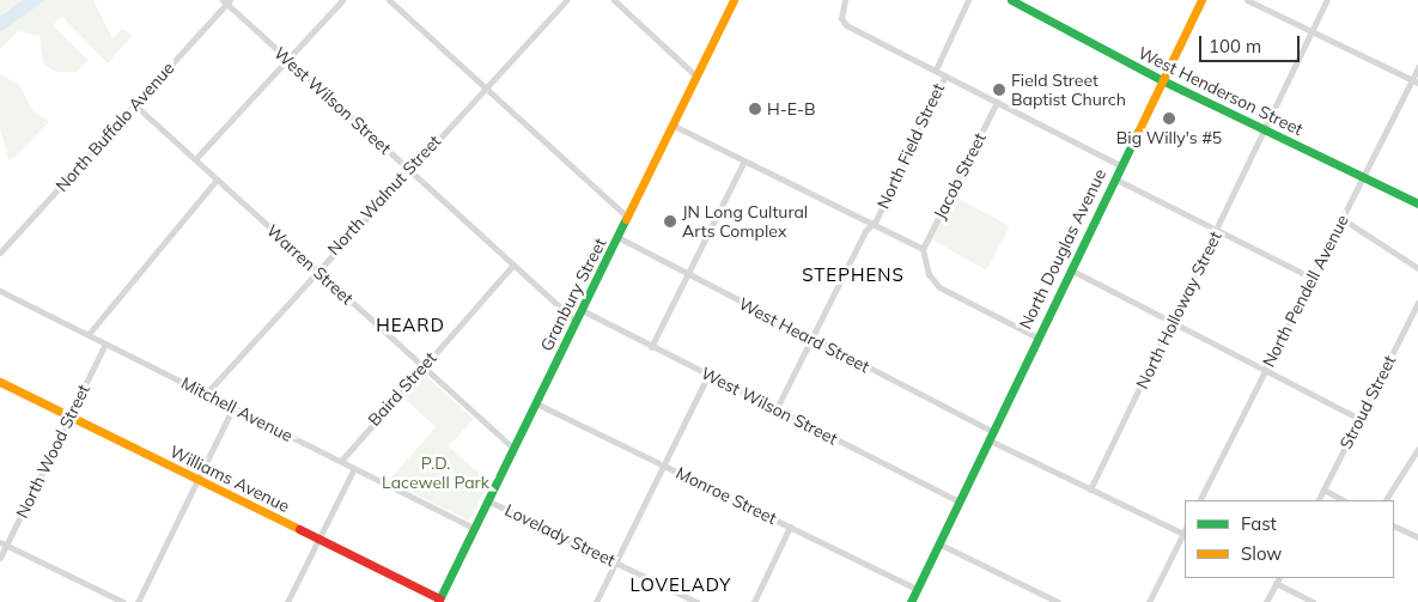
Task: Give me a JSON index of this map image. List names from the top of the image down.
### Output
{
  "streets": {
    "street": [
      "West Henderson Street",
      "West Wilson Street",
      "North Buffalo Avenue",
      "North Field Street",
      "Jacob Street",
      "North Walnut Street",
      "North Douglas Avenue",
      "Warren Street",
      "North Pendell Avenue",
      "Granbury Street",
      "North Holloway Street",
      "West Heard Street",
      "Baird Street",
      "Stroud Street",
      "Mitchell Avenue",
      "North Wood Street",
      "Williams Avenue",
      "Monroe Street",
      "Lovelady Street"
    ]
  },
  "crossings": [
    ["West Henderson Street", "North Douglas Avenue"],
    ["West Henderson Street", "North Pendell Avenue"],
    ["West Henderson Street", "North Holloway Street"],
    ["West Wilson Street", "North Buffalo Avenue"],
    ["West Wilson Street", "North Field Street"],
    ["West Wilson Street", "North Walnut Street"],
    ["West Wilson Street", "North Douglas Avenue"],
    ["West Wilson Street", "Granbury Street"],
    ["West Wilson Street", "Baird Street"],
    ["North Buffalo Avenue", "Warren Street"],
    ["North Field Street", "West Heard Street"],
    ["North Walnut Street", "Warren Street"],
    ["North Walnut Street", "Mitchell Avenue"],
    ["North Douglas Avenue", "West Heard Street"],
    ["North Douglas Avenue", "Monroe Street"],
    ["Warren Street", "Granbury Street"],
    ["Warren Street", "Baird Street"],
    ["Granbury Street", "West Heard Street"],
    ["Granbury Street", "Mitchell Avenue"],
    ["Granbury Street", "Williams Avenue"],
    ["Granbury Street", "Monroe Street"],
    ["Granbury Street", "Lovelady Street"],
    ["North Holloway Street", "West Heard Street"],
    ["Baird Street", "Mitchell Avenue"],
    ["Mitchell Avenue", "North Wood Street"],
    ["North Wood Street", "Williams Avenue"]
  ],
  "districts": ["STEPHENS", "HEARD", "LOVELADY"],
  "parks": ["P.D. Lacewell Park"],
  "places": [
    "Field Street Baptist Church",
    "H-E-B",
    "Big Willy's #5",
    "JN Long Cultural Arts Complex"
  ],
  "legend": ["Fast", "Slow"],
  "scale_bar": "100 m"
}
